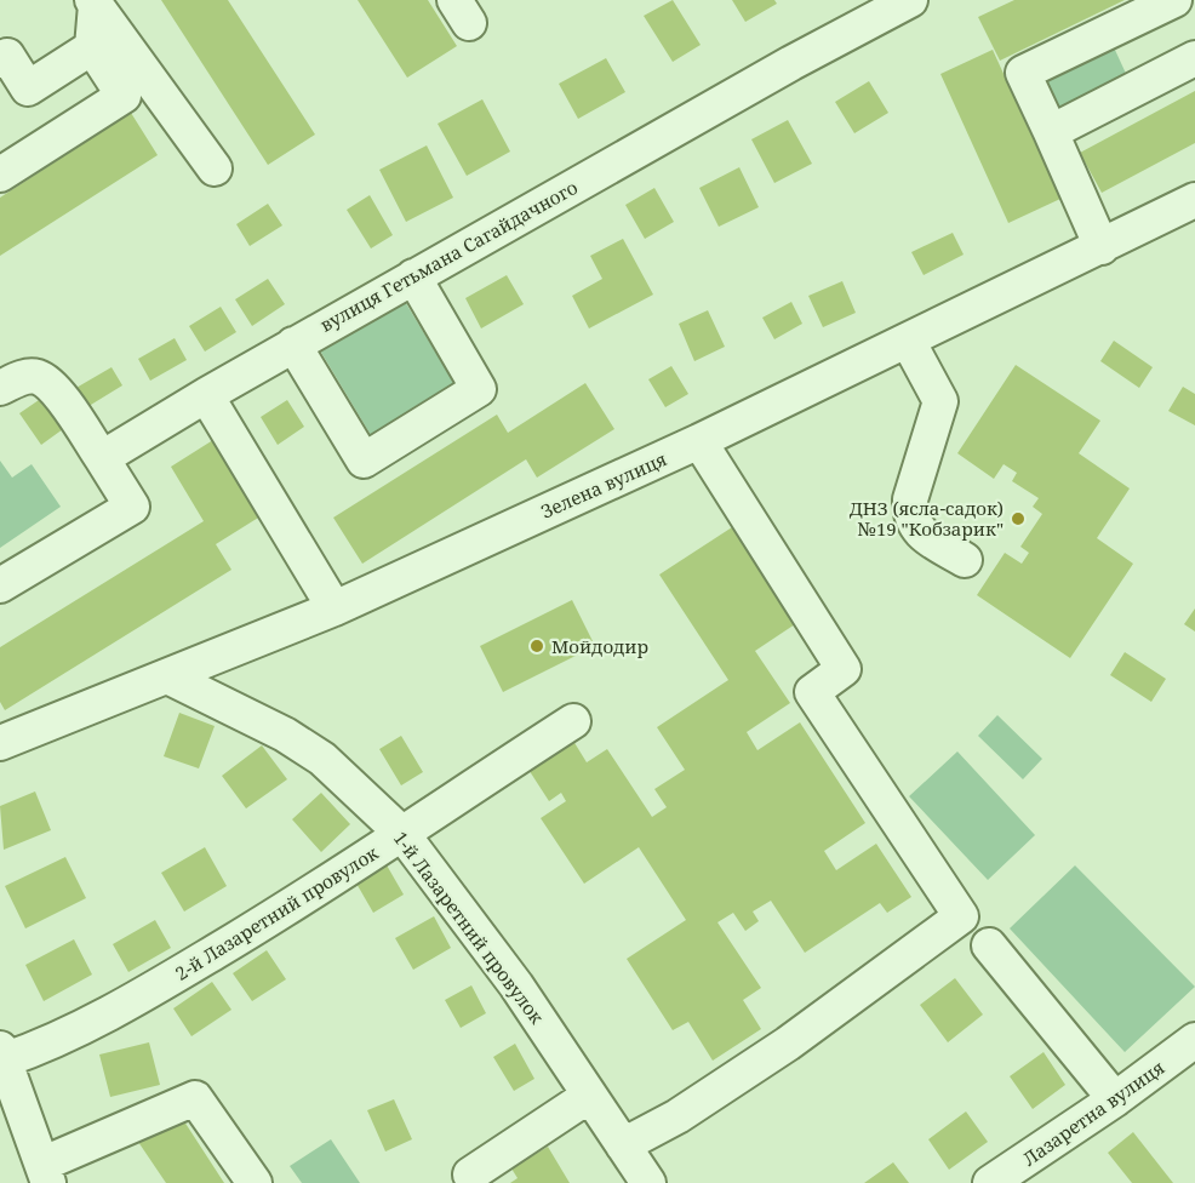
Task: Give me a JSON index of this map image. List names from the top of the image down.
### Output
{
  "streets": {
    "street": [
      "вулиця Гетьмана Сагайдачного",
      "Зелена вулиця",
      "2-й Лазаретний провулок",
      "1-й Лазаретний провулок",
      "Лазаретна вулиця"
    ]
  },
  "crossings": [
    ["Зелена вулиця", "1-й Лазаретний провулок"],
    ["2-й Лазаретний провулок", "1-й Лазаретний провулок"]
  ],
  "places": ["ДНЗ (ясла-садок) №19 \"Кобзарик\"", "Мойдодир"]
}
